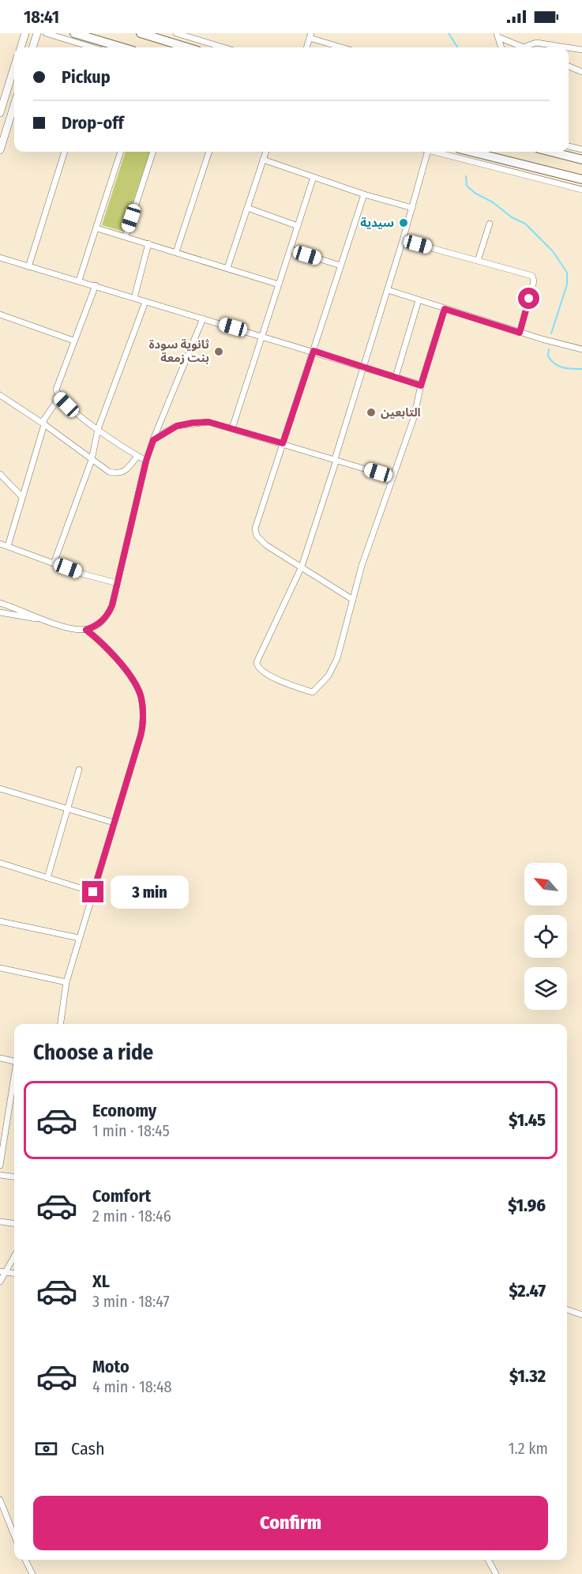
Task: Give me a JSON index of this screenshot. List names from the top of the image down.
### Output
{
  "places": ["سيدية", "ثانوية سودة بنت زمعة", "التابعين"],
  "north": "top left",
  "page": {
    "status": "18:41",
    "banner": ["Pickup", "Drop-off"],
    "bubble": "3 min",
    "heading": "Choose a ride",
    "list": [
      {
        "name": "Economy",
        "note": "1 min · 18:45",
        "value": "$1.45"
      },
      {
        "name": "Comfort",
        "note": "2 min · 18:46",
        "value": "$1.96"
      },
      {
        "name": "XL",
        "note": "3 min · 18:47",
        "value": "$2.47"
      },
      {
        "name": "Moto",
        "note": "4 min · 18:48",
        "value": "$1.32"
      }
    ],
    "pay": ["Cash", "1.2 km"],
    "buttons": "Confirm"
  }
}
